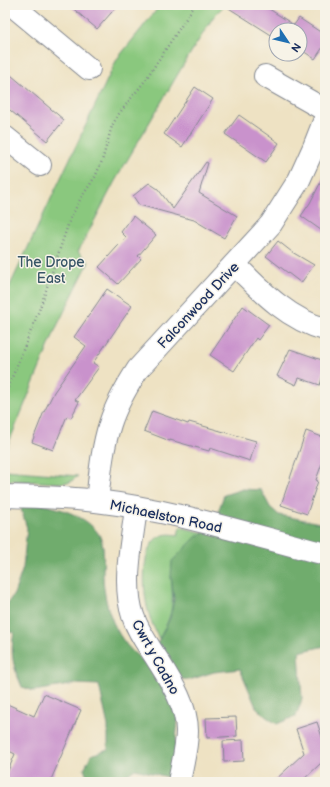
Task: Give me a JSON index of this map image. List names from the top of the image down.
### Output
{
  "streets": {
    "street": ["Falconwood Drive", "Michaelston Road", "Cwrt y Cadno"]
  },
  "crossings": [
    ["Falconwood Drive", "Michaelston Road"],
    ["Michaelston Road", "Cwrt y Cadno"]
  ],
  "parks": ["The Drope East"],
  "north": "bottom right"
}
